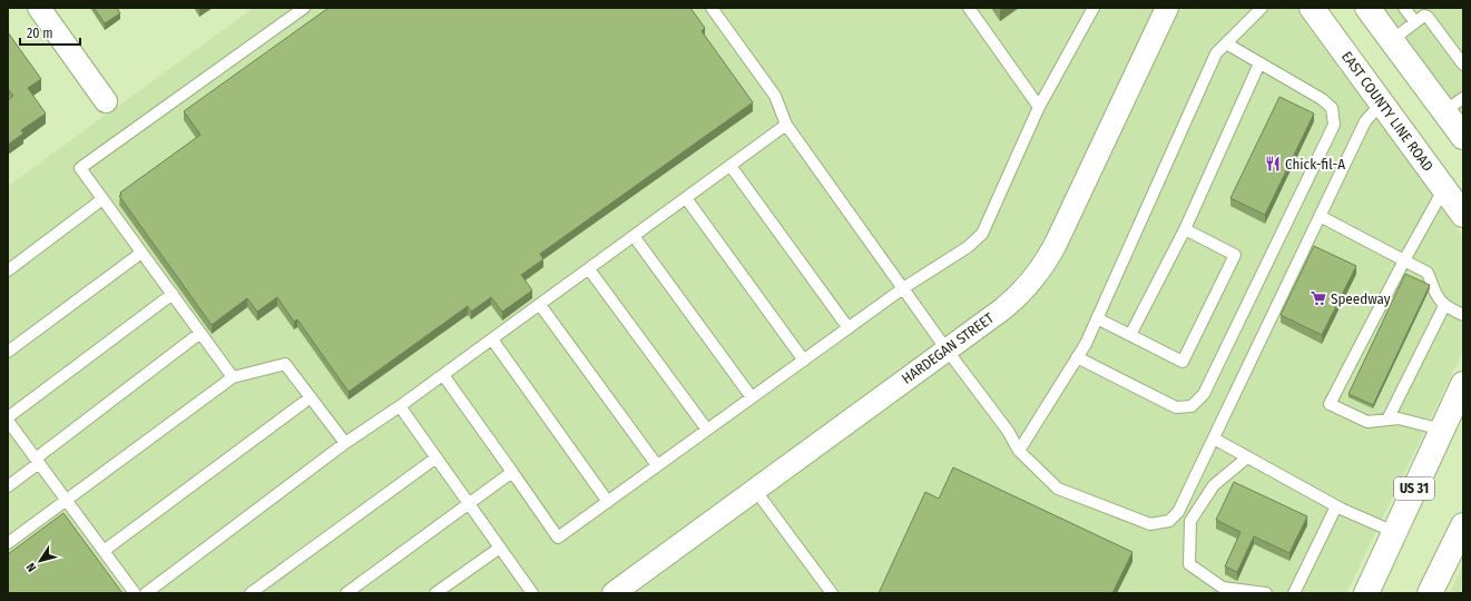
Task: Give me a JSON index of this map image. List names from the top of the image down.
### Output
{
  "streets": {
    "main road": ["EAST COUNTY LINE ROAD", "US 31"],
    "street": ["HARDEGAN STREET"]
  },
  "places": {
    "restaurant": ["Chick-fil-A"],
    "supermarket": ["Speedway"]
  },
  "scale_bar": "20 m",
  "north": "bottom left"
}
